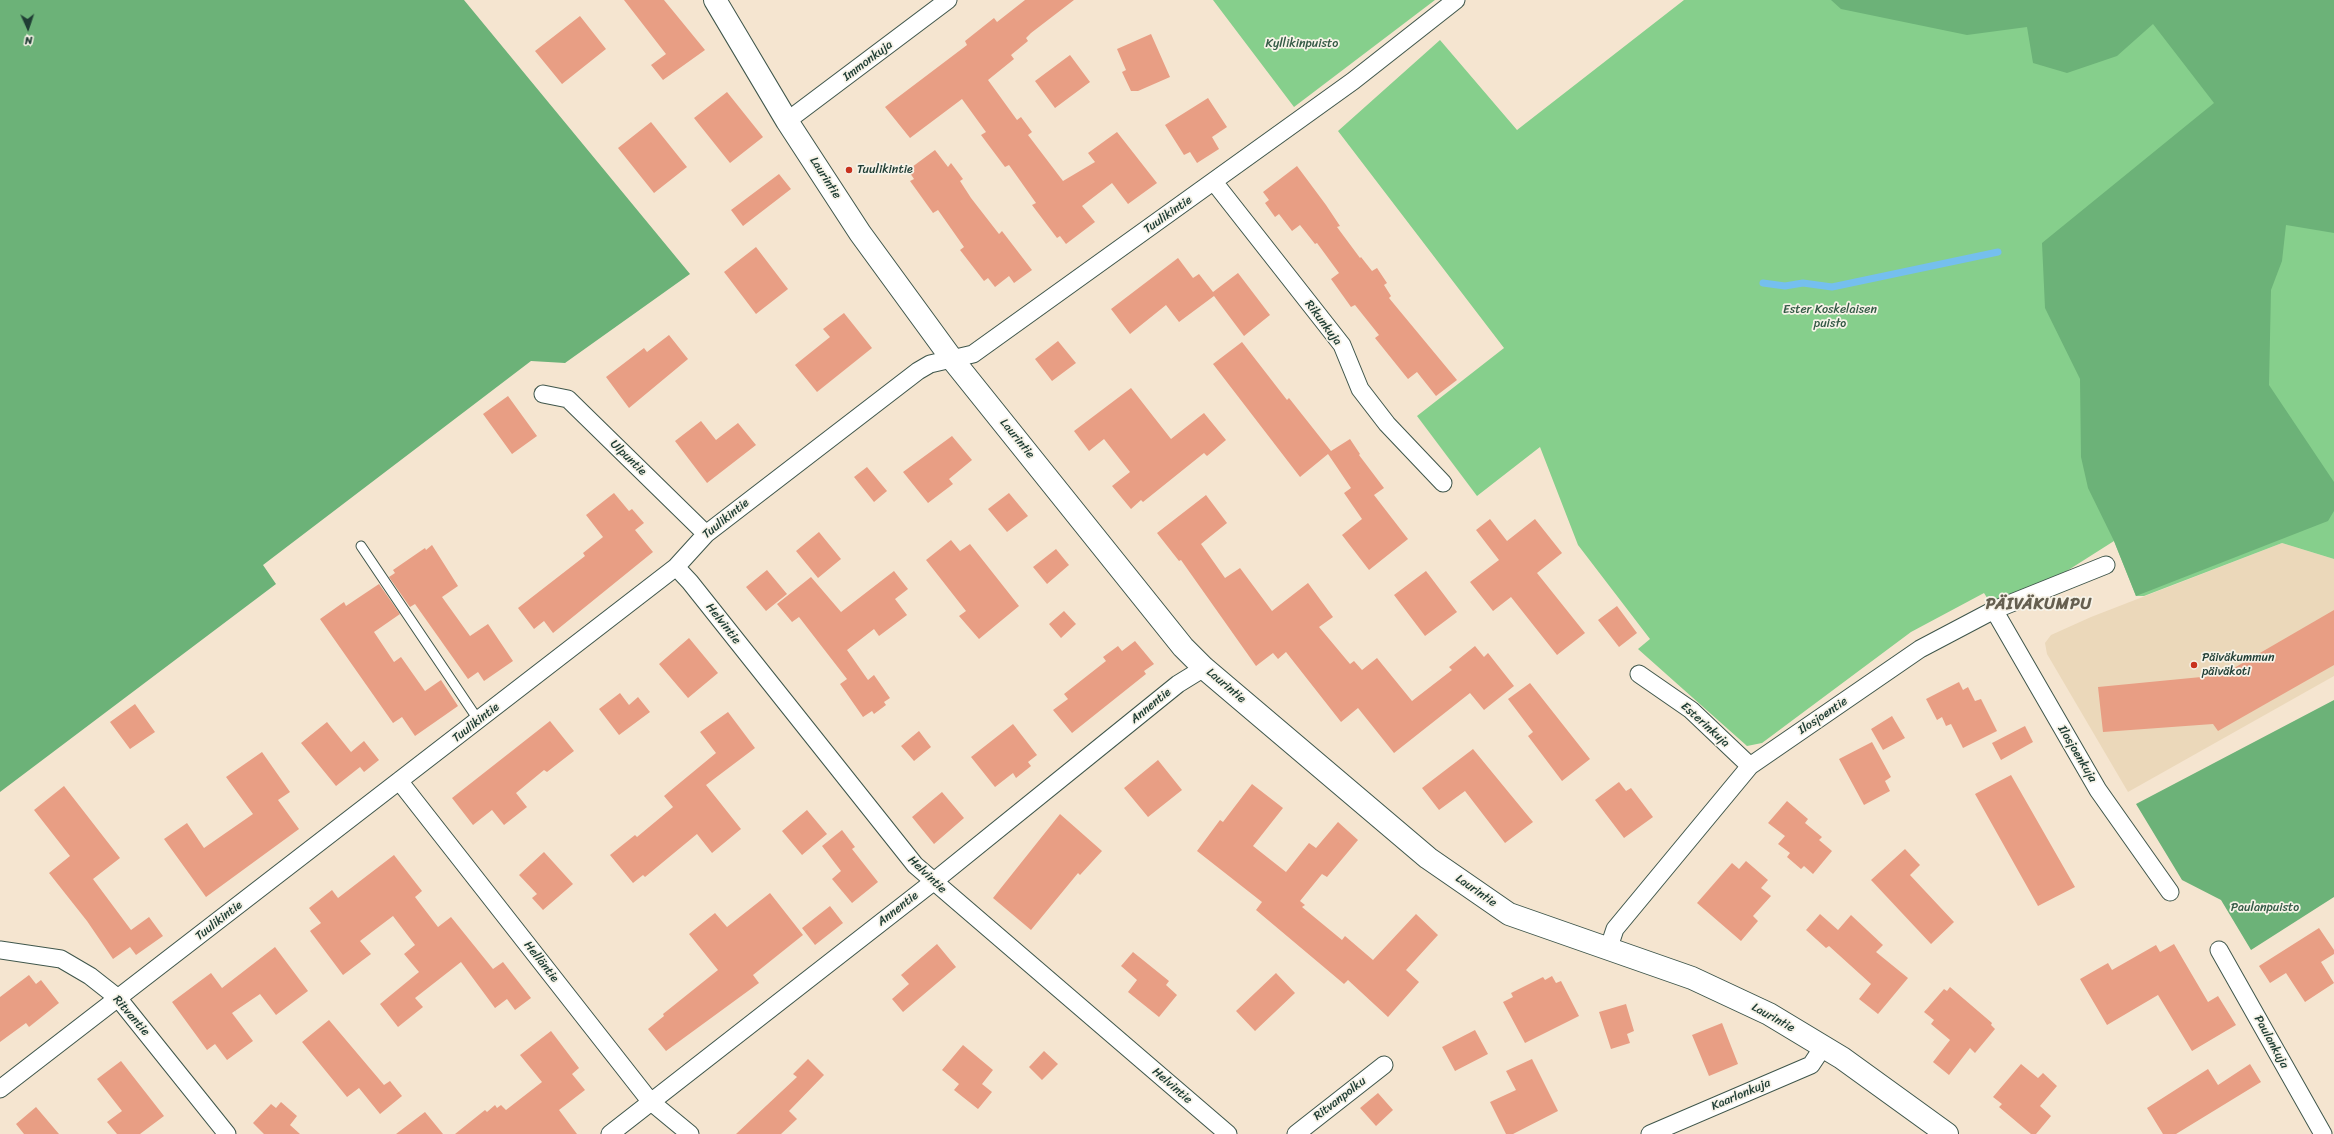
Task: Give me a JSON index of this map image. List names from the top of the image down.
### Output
{
  "streets": {
    "street": [
      "Immonkuja",
      "Laurintie",
      "Tuulikintie",
      "Rikunkuja",
      "Ulpuntie",
      "Helvintie",
      "Annentie",
      "Ilosjoentie",
      "Esterinkuja",
      "Ilosjoenkuja",
      "Helläntie",
      "Ritvantie",
      "Paulankuja",
      "Kaarlonkuja",
      "Ritvanpolku"
    ]
  },
  "crossings": [
    ["Immonkuja", "Laurintie"],
    ["Laurintie", "Tuulikintie"],
    ["Laurintie", "Annentie"],
    ["Laurintie", "Ilosjoentie"],
    ["Laurintie", "Kaarlonkuja"],
    ["Tuulikintie", "Rikunkuja"],
    ["Tuulikintie", "Ulpuntie"],
    ["Tuulikintie", "Helvintie"],
    ["Tuulikintie", "Helläntie"],
    ["Tuulikintie", "Ritvantie"],
    ["Helvintie", "Annentie"],
    ["Annentie", "Helläntie"],
    ["Ilosjoentie", "Esterinkuja"],
    ["Ilosjoentie", "Ilosjoenkuja"]
  ],
  "districts": ["PÄIVÄKUMPU"],
  "parks": ["Kyllikinpuisto", "Ester Koskelaisen puisto", "Paulanpuisto"],
  "places": ["Tuulikintie", "Päiväkummun päiväkoti"],
  "north": "bottom"
}
